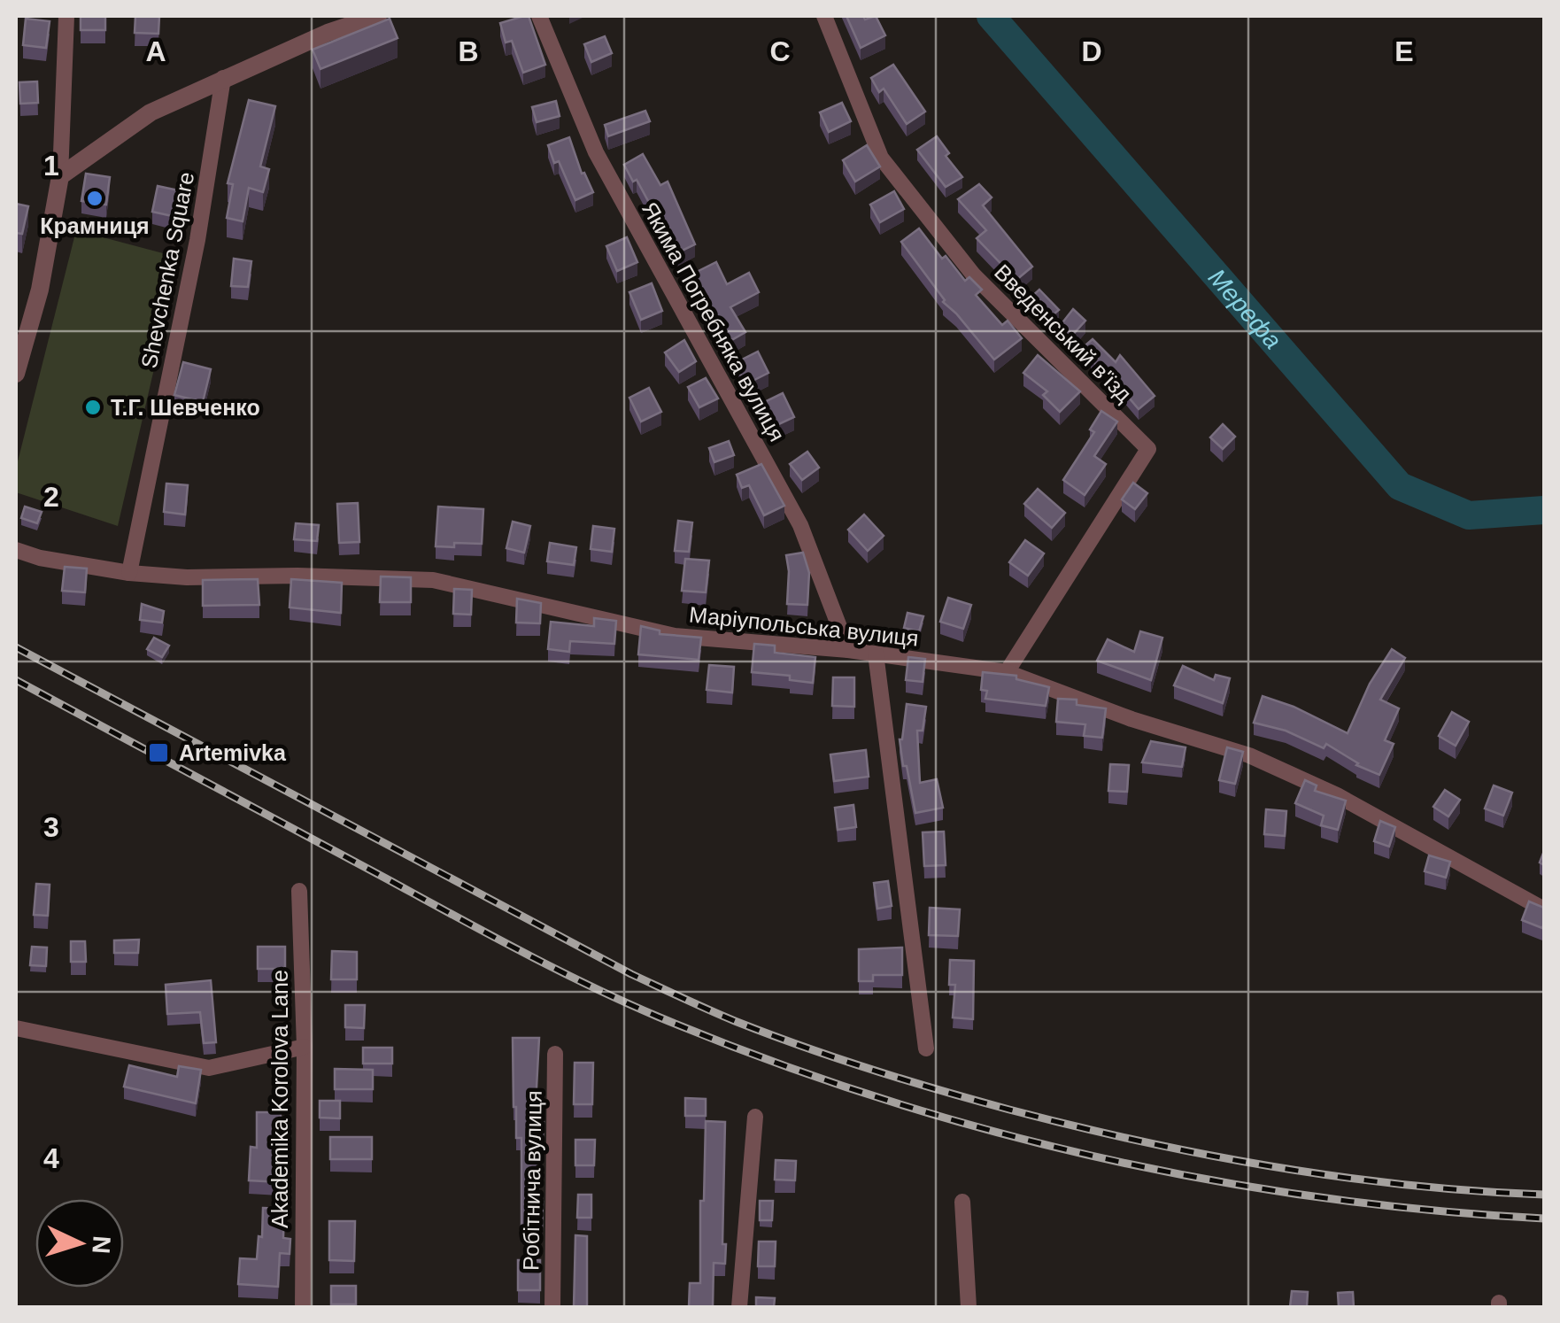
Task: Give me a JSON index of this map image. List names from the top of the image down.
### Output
{
  "streets": {
    "street": [
      "Shevchenka Square",
      "Якима Погребняка вулиця",
      "Введенський в'їзд",
      "Маріупольська вулиця",
      "Akademika Korolova Lane",
      "Робітнича вулиця"
    ]
  },
  "crossings": [
    ["Shevchenka Square", "Маріупольська вулиця"],
    ["Якима Погребняка вулиця", "Маріупольська вулиця"],
    ["Введенський в'їзд", "Маріупольська вулиця"]
  ],
  "water": ["Мерефа"],
  "places": {
    "other": ["Крамниця", "Т.Г. Шевченко"],
    "transit": ["Artemivka"]
  },
  "north": "right",
  "grid": {
    "columns": [
      "A",
      "B",
      "C",
      "D",
      "E"
    ],
    "rows": [
      "1",
      "2",
      "3",
      "4"
    ]
  }
}
